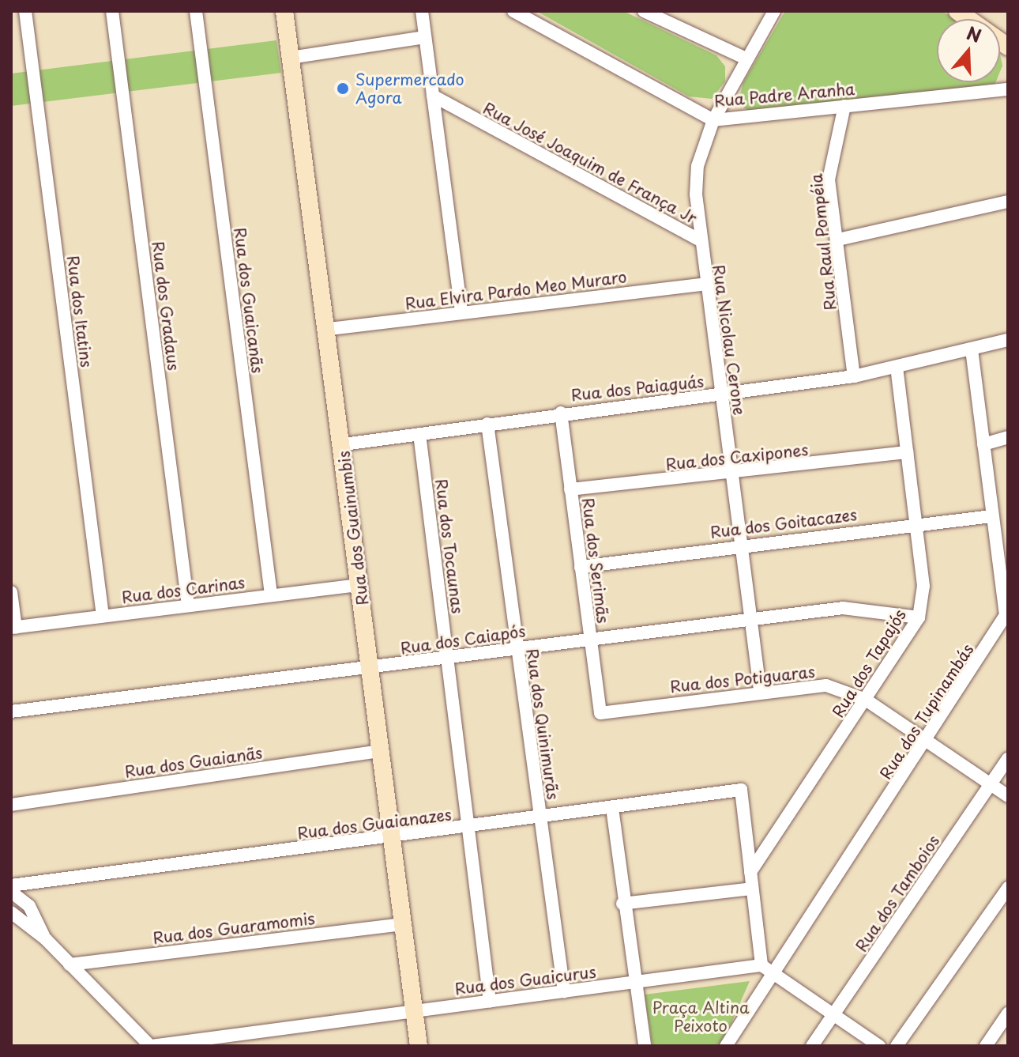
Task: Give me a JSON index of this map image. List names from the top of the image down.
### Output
{
  "streets": {
    "street": [
      "Rua Padre Aranha",
      "Rua José Joaquim de França Jr",
      "Rua Raul Pompéia",
      "Rua Elvira Pardo Meo Muraro",
      "Rua dos Guaicanãs",
      "Rua dos Gradaus",
      "Rua dos Itatins",
      "Rua Nicolau Cerone",
      "Rua dos Paiaguás",
      "Rua dos Caxipones",
      "Rua dos Goitacazes",
      "Rua dos Guainumbis",
      "Rua dos Tocaunas",
      "Rua dos Serimãs",
      "Rua dos Carinas",
      "Rua dos Caiapós",
      "Rua dos Tapajós",
      "Rua dos Potiguaras",
      "Rua dos Tupinambás",
      "Rua dos Quinimurãs",
      "Rua dos Guaianãs",
      "Rua dos Guaianazes",
      "Rua dos Tamboios",
      "Rua dos Guaramomis",
      "Rua dos Guaicurus"
    ]
  },
  "crossings": [
    ["Rua Padre Aranha", "Rua Raul Pompéia"],
    ["Rua Padre Aranha", "Rua Nicolau Cerone"],
    ["Rua José Joaquim de França Jr", "Rua Nicolau Cerone"],
    ["Rua Raul Pompéia", "Rua dos Paiaguás"],
    ["Rua Elvira Pardo Meo Muraro", "Rua Nicolau Cerone"],
    ["Rua Elvira Pardo Meo Muraro", "Rua dos Guainumbis"],
    ["Rua dos Guaicanãs", "Rua dos Carinas"],
    ["Rua dos Gradaus", "Rua dos Carinas"],
    ["Rua dos Itatins", "Rua dos Carinas"],
    ["Rua Nicolau Cerone", "Rua dos Paiaguás"],
    ["Rua Nicolau Cerone", "Rua dos Caxipones"],
    ["Rua Nicolau Cerone", "Rua dos Goitacazes"],
    ["Rua Nicolau Cerone", "Rua dos Caiapós"],
    ["Rua Nicolau Cerone", "Rua dos Potiguaras"],
    ["Rua dos Paiaguás", "Rua dos Guainumbis"],
    ["Rua dos Paiaguás", "Rua dos Tocaunas"],
    ["Rua dos Paiaguás", "Rua dos Serimãs"],
    ["Rua dos Paiaguás", "Rua dos Tapajós"],
    ["Rua dos Paiaguás", "Rua dos Tupinambás"],
    ["Rua dos Paiaguás", "Rua dos Quinimurãs"],
    ["Rua dos Caxipones", "Rua dos Serimãs"],
    ["Rua dos Caxipones", "Rua dos Tapajós"],
    ["Rua dos Goitacazes", "Rua dos Serimãs"],
    ["Rua dos Goitacazes", "Rua dos Tapajós"],
    ["Rua dos Goitacazes", "Rua dos Tupinambás"],
    ["Rua dos Guainumbis", "Rua dos Carinas"],
    ["Rua dos Guainumbis", "Rua dos Caiapós"],
    ["Rua dos Guainumbis", "Rua dos Guaianãs"],
    ["Rua dos Guainumbis", "Rua dos Guaianazes"],
    ["Rua dos Guainumbis", "Rua dos Guaramomis"],
    ["Rua dos Guainumbis", "Rua dos Guaicurus"],
    ["Rua dos Tocaunas", "Rua dos Caiapós"],
    ["Rua dos Tocaunas", "Rua dos Guaianazes"],
    ["Rua dos Tocaunas", "Rua dos Guaicurus"],
    ["Rua dos Serimãs", "Rua dos Caiapós"],
    ["Rua dos Serimãs", "Rua dos Potiguaras"],
    ["Rua dos Caiapós", "Rua dos Tapajós"],
    ["Rua dos Caiapós", "Rua dos Quinimurãs"],
    ["Rua dos Tapajós", "Rua dos Potiguaras"],
    ["Rua dos Tapajós", "Rua dos Guaianazes"],
    ["Rua dos Potiguaras", "Rua dos Tupinambás"],
    ["Rua dos Potiguaras", "Rua dos Tamboios"],
    ["Rua dos Tupinambás", "Rua dos Guaicurus"],
    ["Rua dos Quinimurãs", "Rua dos Guaianazes"],
    ["Rua dos Quinimurãs", "Rua dos Guaicurus"]
  ],
  "parks": ["Praça Altina Peixoto"],
  "places": ["Supermercado Agora"],
  "north": "top"
}
